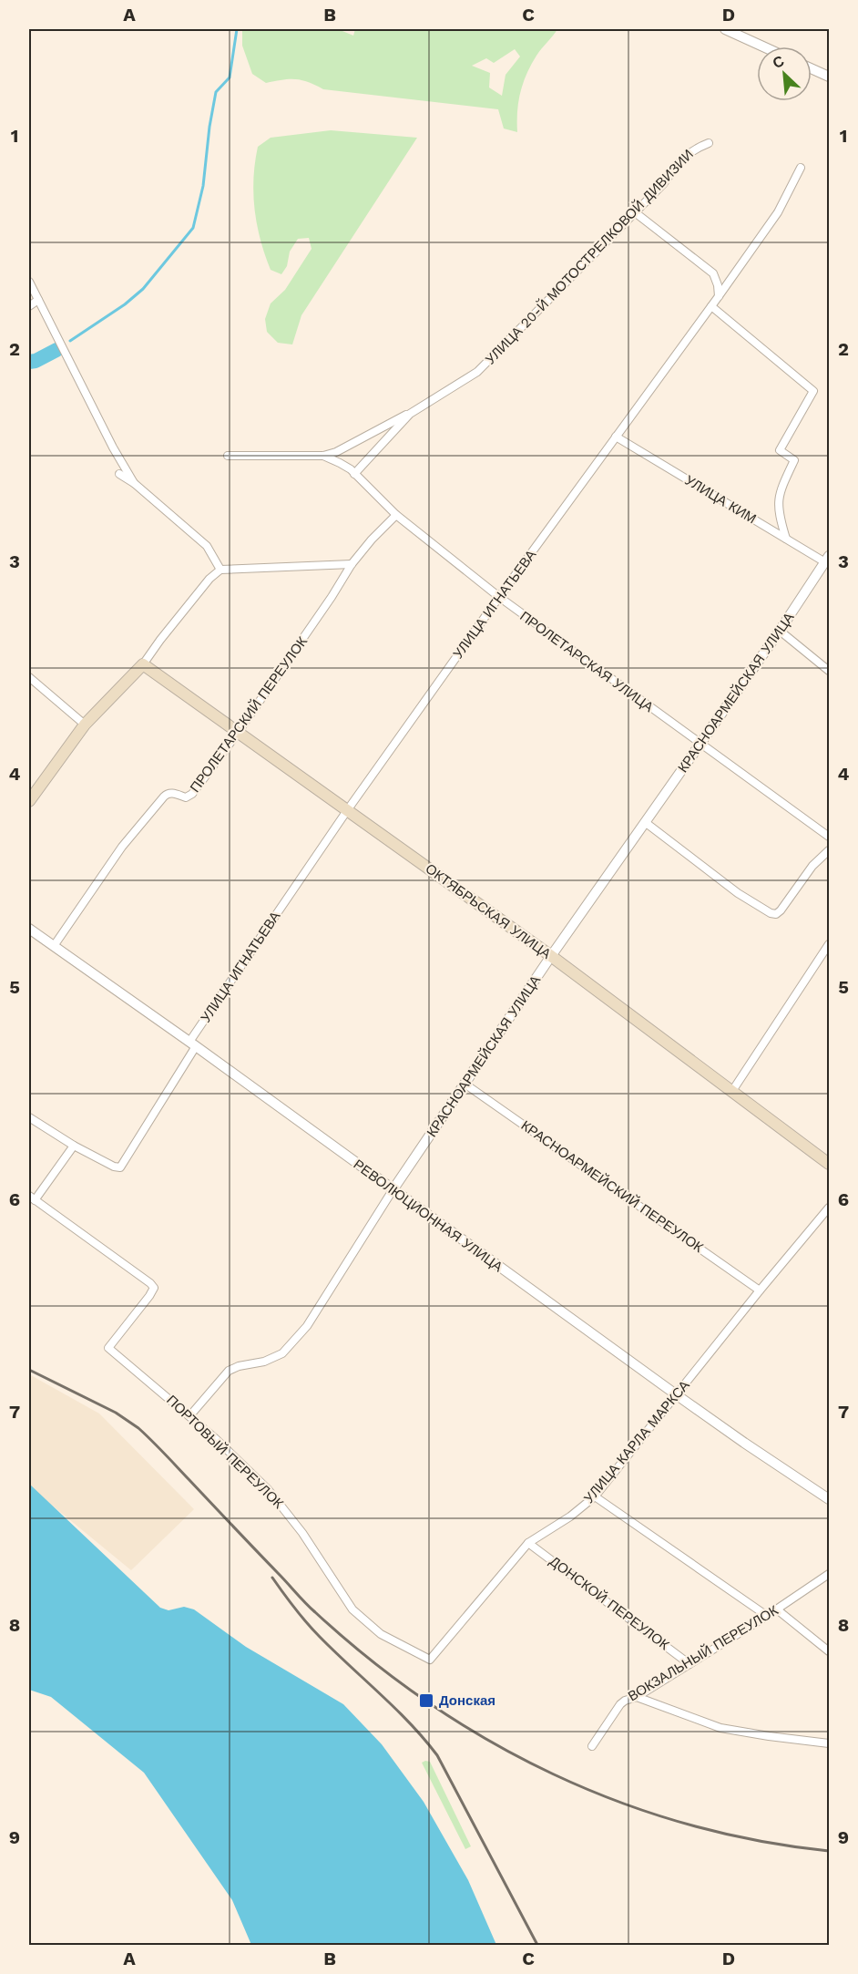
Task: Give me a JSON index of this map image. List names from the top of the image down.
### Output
{
  "streets": {
    "main road": ["ОКТЯБРЬСКАЯ УЛИЦА"],
    "street": [
      "УЛИЦА 20-Й МОТОСТРЕЛКОВОЙ ДИВИЗИИ",
      "УЛИЦА КИМ",
      "УЛИЦА ИГНАТЬЕВА",
      "ПРОЛЕТАРСКАЯ УЛИЦА",
      "КРАСНОАРМЕЙСКАЯ УЛИЦА",
      "ПРОЛЕТАРСКИЙ ПЕРЕУЛОК",
      "КРАСНОАРМЕЙСКИЙ ПЕРЕУЛОК",
      "РЕВОЛЮЦИОННАЯ УЛИЦА",
      "УЛИЦА КАРЛА МАРКСА",
      "ПОРТОВЫЙ ПЕРЕУЛОК",
      "ДОНСКОЙ ПЕРЕУЛОК",
      "ВОКЗАЛЬНЫЙ ПЕРЕУЛОК"
    ]
  },
  "crossings": [
    ["УЛИЦА 20-Й МОТОСТРЕЛКОВОЙ ДИВИЗИИ", "ПРОЛЕТАРСКАЯ УЛИЦА"],
    ["УЛИЦА КИМ", "УЛИЦА ИГНАТЬЕВА"],
    ["УЛИЦА КИМ", "КРАСНОАРМЕЙСКАЯ УЛИЦА"],
    ["УЛИЦА ИГНАТЬЕВА", "ПРОЛЕТАРСКАЯ УЛИЦА"],
    ["УЛИЦА ИГНАТЬЕВА", "ОКТЯБРЬСКАЯ УЛИЦА"],
    ["УЛИЦА ИГНАТЬЕВА", "РЕВОЛЮЦИОННАЯ УЛИЦА"],
    ["ПРОЛЕТАРСКАЯ УЛИЦА", "КРАСНОАРМЕЙСКАЯ УЛИЦА"],
    ["ПРОЛЕТАРСКАЯ УЛИЦА", "ПРОЛЕТАРСКИЙ ПЕРЕУЛОК"],
    ["КРАСНОАРМЕЙСКАЯ УЛИЦА", "ОКТЯБРЬСКАЯ УЛИЦА"],
    ["КРАСНОАРМЕЙСКАЯ УЛИЦА", "КРАСНОАРМЕЙСКИЙ ПЕРЕУЛОК"],
    ["КРАСНОАРМЕЙСКАЯ УЛИЦА", "РЕВОЛЮЦИОННАЯ УЛИЦА"],
    ["КРАСНОАРМЕЙСКАЯ УЛИЦА", "ПОРТОВЫЙ ПЕРЕУЛОК"],
    ["ПРОЛЕТАРСКИЙ ПЕРЕУЛОК", "ОКТЯБРЬСКАЯ УЛИЦА"],
    ["ПРОЛЕТАРСКИЙ ПЕРЕУЛОК", "РЕВОЛЮЦИОННАЯ УЛИЦА"],
    ["КРАСНОАРМЕЙСКИЙ ПЕРЕУЛОК", "УЛИЦА КАРЛА МАРКСА"],
    ["РЕВОЛЮЦИОННАЯ УЛИЦА", "УЛИЦА КАРЛА МАРКСА"],
    ["УЛИЦА КАРЛА МАРКСА", "ПОРТОВЫЙ ПЕРЕУЛОК"],
    ["УЛИЦА КАРЛА МАРКСА", "ДОНСКОЙ ПЕРЕУЛОК"],
    ["ДОНСКОЙ ПЕРЕУЛОК", "ВОКЗАЛЬНЫЙ ПЕРЕУЛОК"]
  ],
  "places": {
    "transit": ["Донская"]
  },
  "north": "top left",
  "grid": {
    "columns": [
      "A",
      "B",
      "C",
      "D"
    ],
    "rows": [
      "1",
      "2",
      "3",
      "4",
      "5",
      "6",
      "7",
      "8",
      "9"
    ]
  }
}
